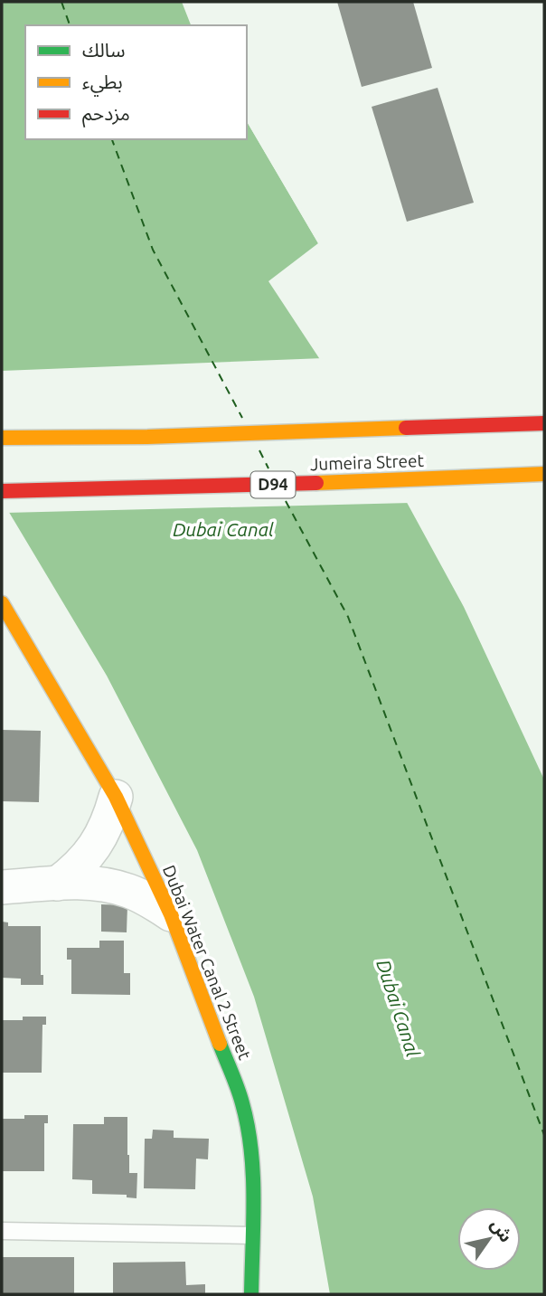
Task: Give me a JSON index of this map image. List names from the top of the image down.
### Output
{
  "streets": {
    "main road": ["Jumeira Street", "D94", "Dubai Water Canal 2 Street"]
  },
  "water": ["Dubai Canal"],
  "legend": ["سالك", "بطيء", "مزدحم"],
  "north": "top right"
}
